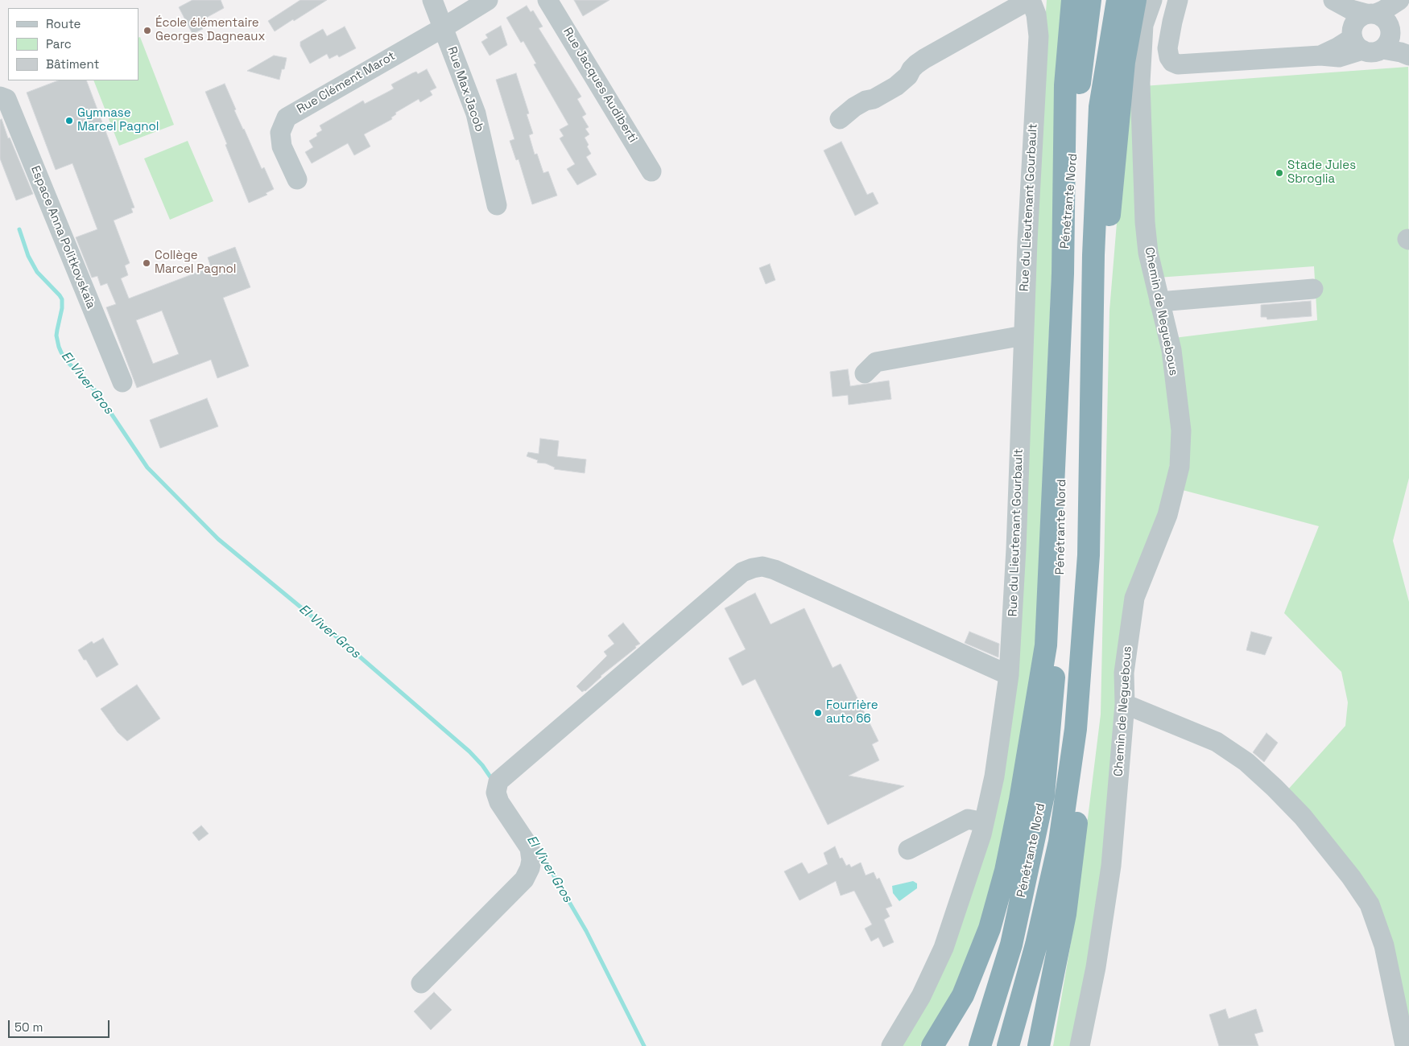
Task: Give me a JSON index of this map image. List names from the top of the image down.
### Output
{
  "streets": {
    "highway": ["Pénétrante Nord"],
    "street": [
      "Rue Clément Marot",
      "Rue Jacques Audiberti",
      "Rue Max Jacob",
      "Rue du Lieutenant Gourbault",
      "Espace Anna Politkovskaïa",
      "Chemin de Neguebous"
    ]
  },
  "crossings": [
    ["Rue Clément Marot", "Rue Max Jacob"]
  ],
  "water": ["El Viver Gros"],
  "places": [
    "École élémentaire Georges Dagneaux",
    "Gymnase Marcel Pagnol",
    "Stade Jules Sbroglia",
    "Collège Marcel Pagnol",
    "Fourrière auto 66"
  ],
  "legend": ["Route", "Parc", "Bâtiment"],
  "scale_bar": "50 m"
}
